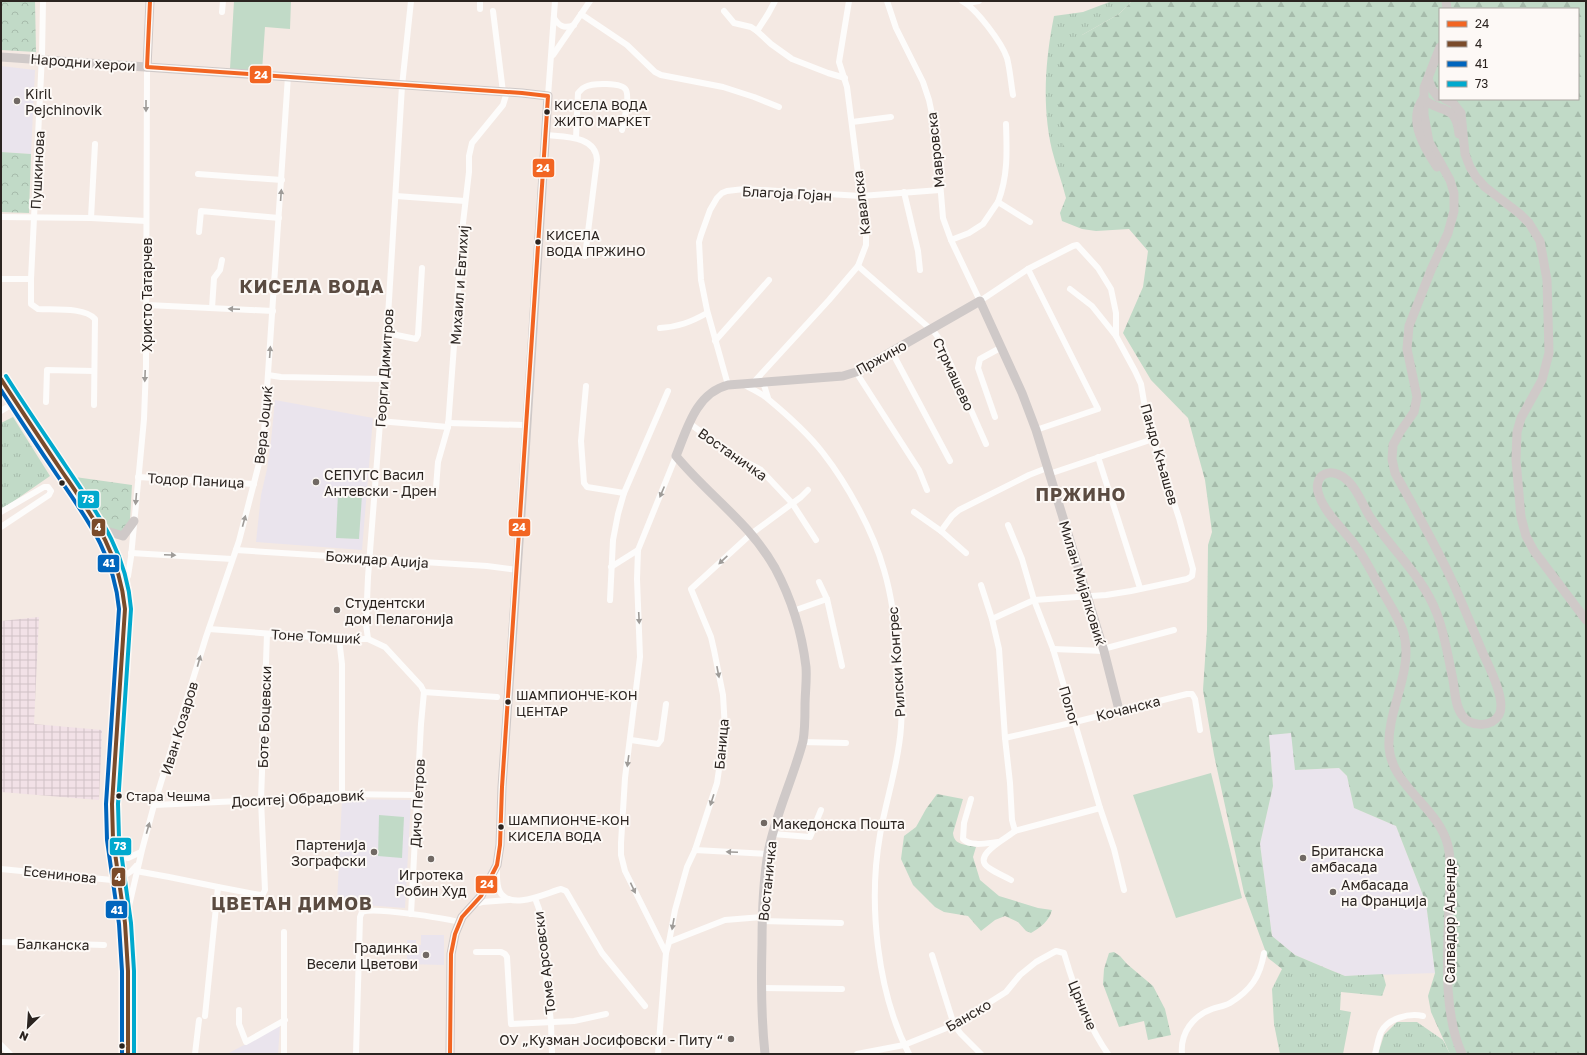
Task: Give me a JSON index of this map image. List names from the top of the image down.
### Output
{
  "streets": {
    "street": [
      "Народни херои",
      "Мавровска",
      "Пушкинова",
      "Благоја Гојан",
      "Кавалска",
      "Михаил и Евтихиј",
      "Христо Татарчев",
      "Пржино",
      "Георги Димитров",
      "Стрмашево",
      "Вера Јоциќ",
      "Востаничка",
      "Пандо Књашев",
      "Тодор Паница",
      "Божидар Аџија",
      "Милан Мијалковиќ",
      "Тоне Томшиќ",
      "Рилски Конгрес",
      "Полог",
      "Кочанска",
      "Боте Боцевски",
      "Иван Козаров",
      "Баница",
      "Доситеј Обрадовиќ",
      "Дичо Петров",
      "Есенинова",
      "Салвадор Аљенде",
      "Балканска",
      "Томе Арсовски",
      "Црниче",
      "Банско"
    ]
  },
  "crossings": [
    ["Народни херои", "Пушкинова"],
    ["Народни херои", "Михаил и Евтихиј"],
    ["Народни херои", "Христо Татарчев"],
    ["Народни херои", "Георги Димитров"],
    ["Народни херои", "Вера Јоциќ"],
    ["Мавровска", "Благоја Гојан"],
    ["Мавровска", "Пржино"],
    ["Мавровска", "Милан Мијалковиќ"],
    ["Благоја Гојан", "Кавалска"],
    ["Благоја Гојан", "Пржино"],
    ["Кавалска", "Пржино"],
    ["Кавалска", "Стрмашево"],
    ["Христо Татарчев", "Тодор Паница"],
    ["Пржино", "Стрмашево"],
    ["Пржино", "Востаничка"],
    ["Пржино", "Пандо Књашев"],
    ["Пржино", "Милан Мијалковиќ"],
    ["Пржино", "Рилски Конгрес"],
    ["Георги Димитров", "Божидар Аџија"],
    ["Георги Димитров", "Тоне Томшиќ"],
    ["Вера Јоциќ", "Тодор Паница"],
    ["Вера Јоциќ", "Божидар Аџија"],
    ["Вера Јоциќ", "Иван Козаров"],
    ["Востаничка", "Баница"],
    ["Милан Мијалковиќ", "Кочанска"],
    ["Тоне Томшиќ", "Боте Боцевски"],
    ["Тоне Томшиќ", "Иван Козаров"],
    ["Тоне Томшиќ", "Дичо Петров"],
    ["Рилски Конгрес", "Банско"],
    ["Полог", "Кочанска"],
    ["Боте Боцевски", "Доситеј Обрадовиќ"],
    ["Иван Козаров", "Доситеј Обрадовиќ"],
    ["Доситеј Обрадовиќ", "Дичо Петров"],
    ["Црниче", "Банско"]
  ],
  "one_way": ["Христо Татарчев", "Баница"],
  "districts": ["КИСЕЛА ВОДА", "ПРЖИНО", "ЦВЕТАН ДИМОВ"],
  "places": [
    "Kiril Pejchinovik",
    "КИСЕЛА ВОДА ЖИТО МАРКЕТ",
    "КИСЕЛА ВОДА ПРЖИНО",
    "СЕПУГС Васил Антевски - Дрен",
    "Студентски дом Пелагонија",
    "ШАМПИОНЧЕ-КОН ЦЕНТАР",
    "Стара Чешма",
    "Македонска Пошта",
    "ШАМПИОНЧЕ-КОН КИСЕЛА ВОДА",
    "Партенија Зографски",
    "Британска амбасада",
    "Игротека Робин Худ",
    "Амбасада на Франција",
    "Градинка Весели Цветови",
    "ОУ „Кузман Јосифовски - Питу “"
  ],
  "lines": [
    "transit line 24",
    "transit line 73",
    "transit line 4",
    "transit line 41"
  ],
  "legend": [
    "24",
    "4",
    "41",
    "73"
  ],
  "north": "bottom left"
}
